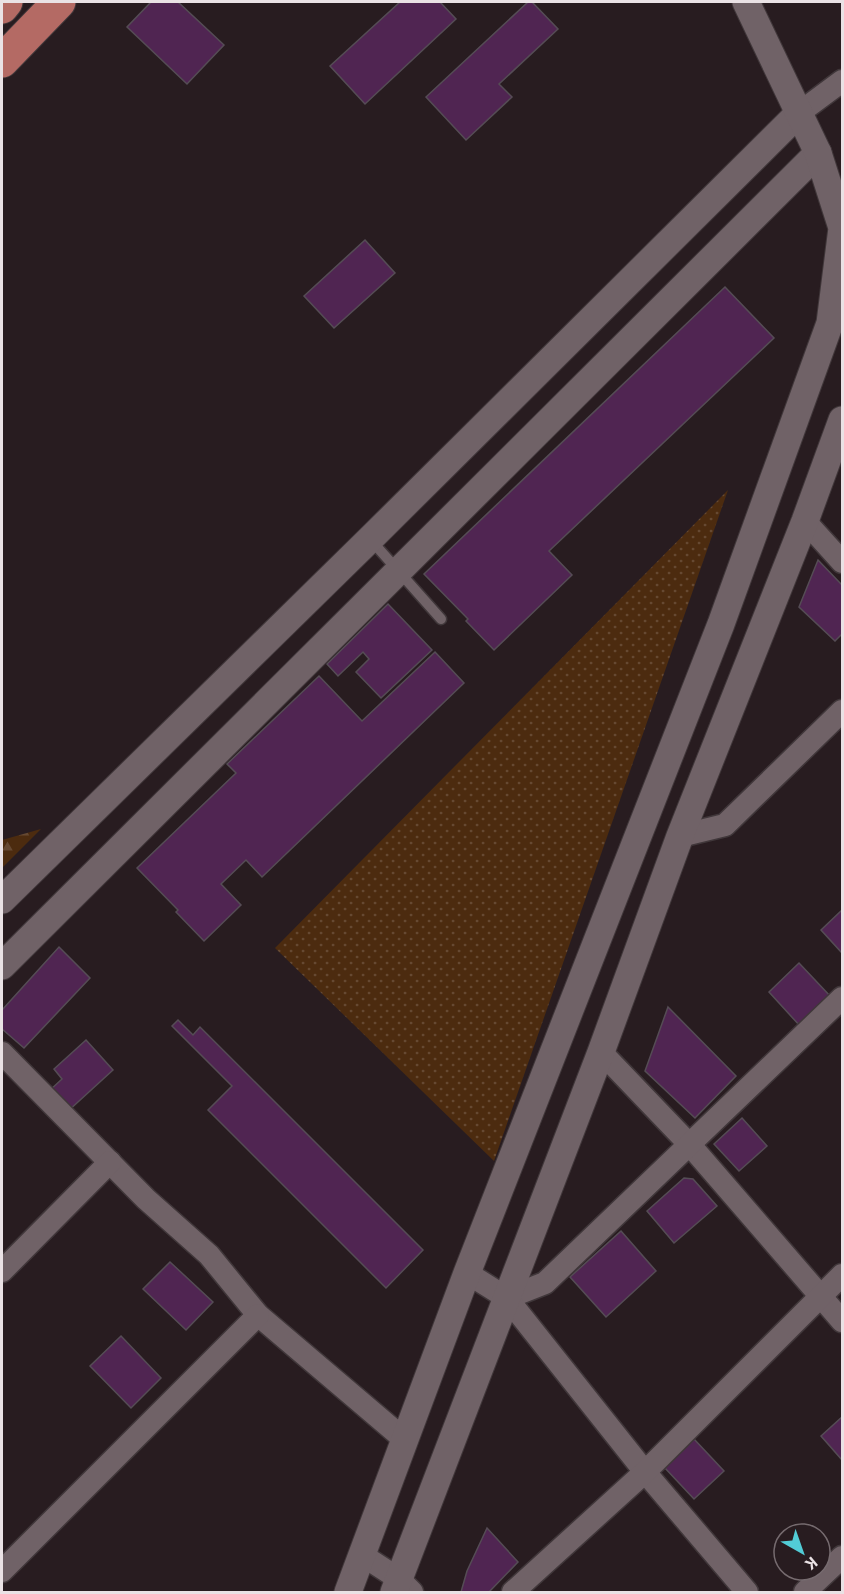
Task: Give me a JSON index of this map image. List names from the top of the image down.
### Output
{
  "north": "bottom right"
}
